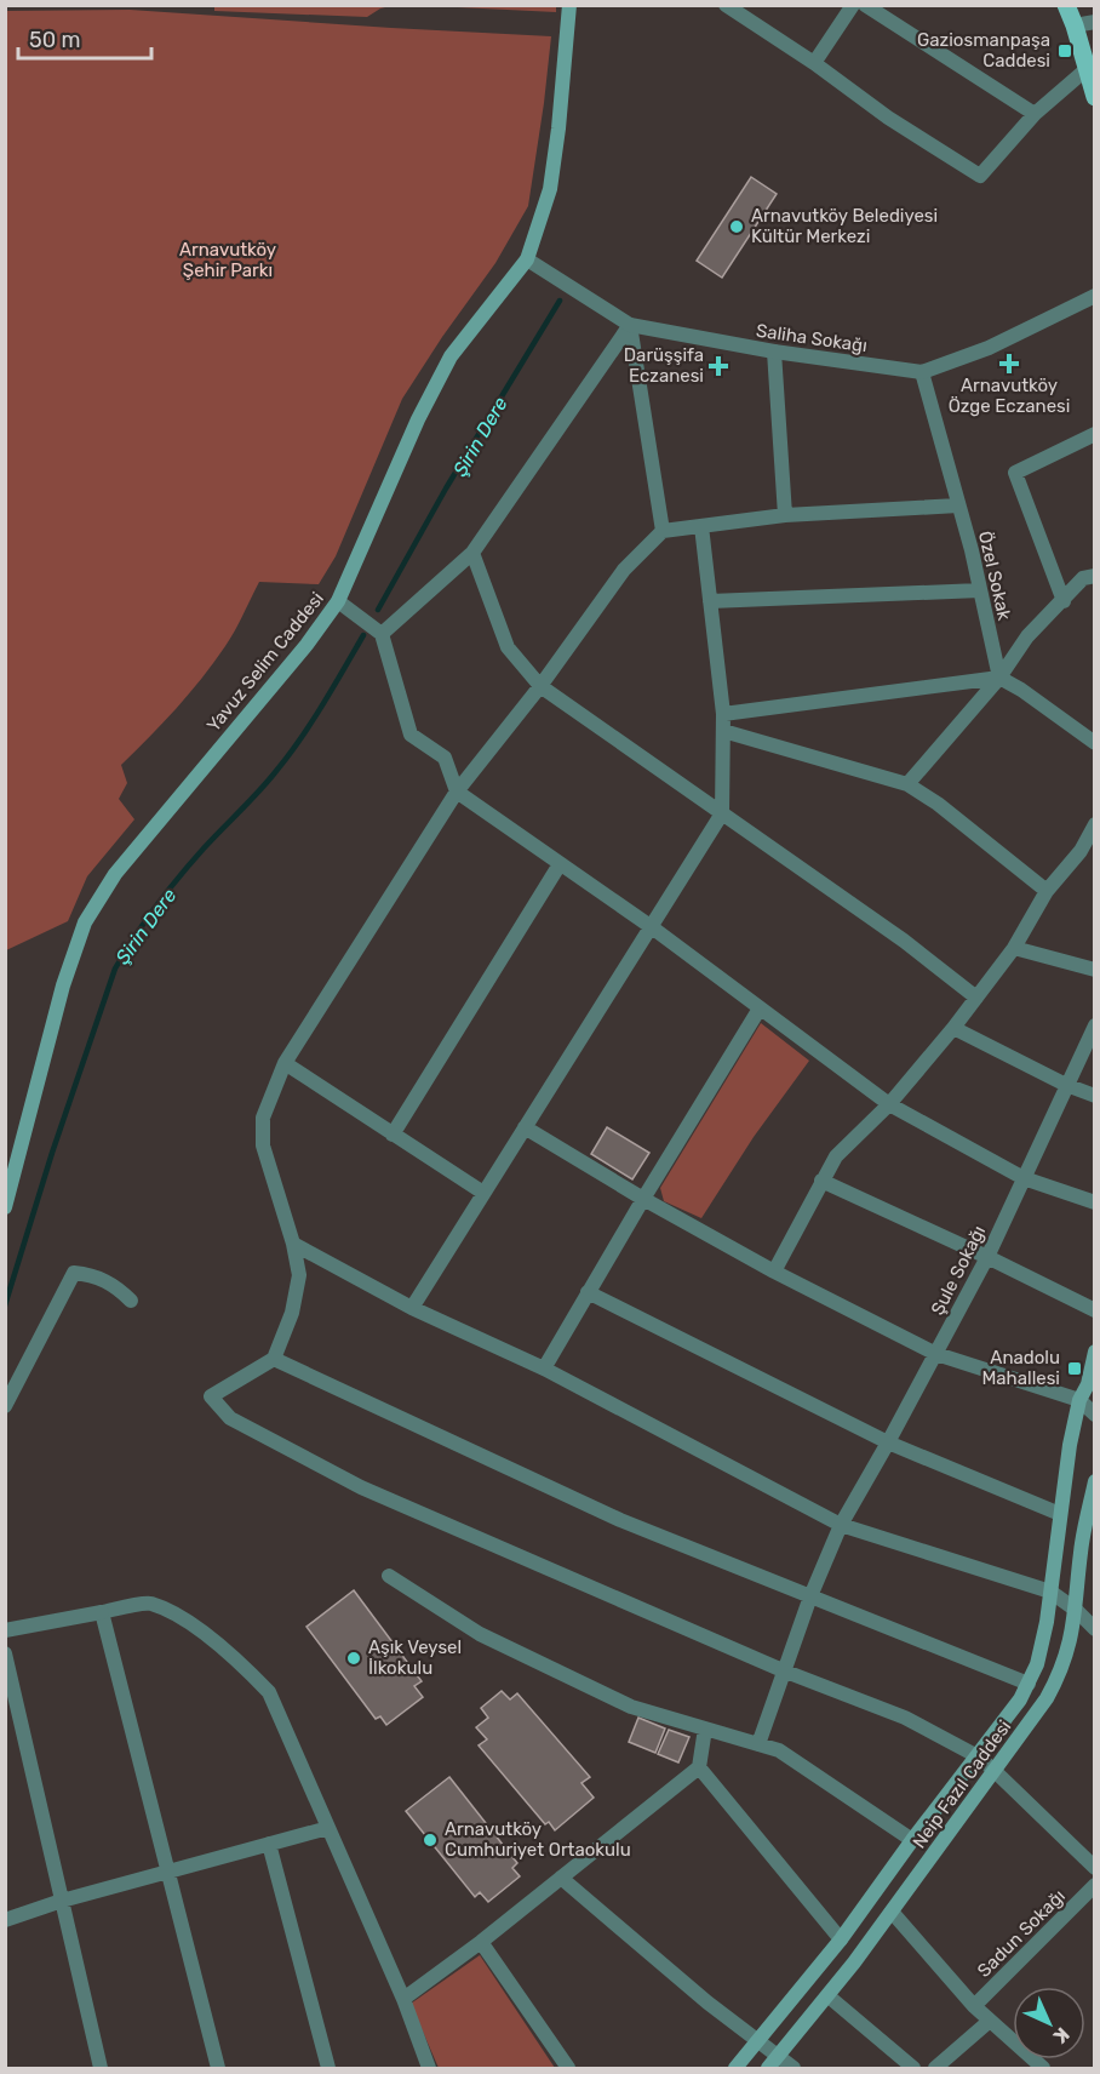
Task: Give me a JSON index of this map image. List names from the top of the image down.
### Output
{
  "streets": {
    "main road": ["Yavuz Selim Caddesi", "Neip Fazıl Caddesi"],
    "street": [
      "Saliha Sokağı",
      "Özel Sokak",
      "Şule Sokağı",
      "Sadun Sokağı"
    ]
  },
  "crossings": [
    ["Saliha Sokağı", "Özel Sokak"],
    ["Saliha Sokağı", "Yavuz Selim Caddesi"]
  ],
  "water": ["Şirin Dere"],
  "parks": ["Arnavutköy Şehir Parkı"],
  "places": {
    "transit": ["Gaziosmanpaşa Caddesi", "Anadolu Mahallesi"],
    "other": ["Arnavutköy Belediyesi Kültür Merkezi", "Aşık Veysel İlkokulu", "Arnavutköy Cumhuriyet Ortaokulu"],
    "health": ["Arnavutköy Özge Eczanesi", "Darüşşifa Eczanesi"]
  },
  "scale_bar": "50 m",
  "north": "bottom right"
}
